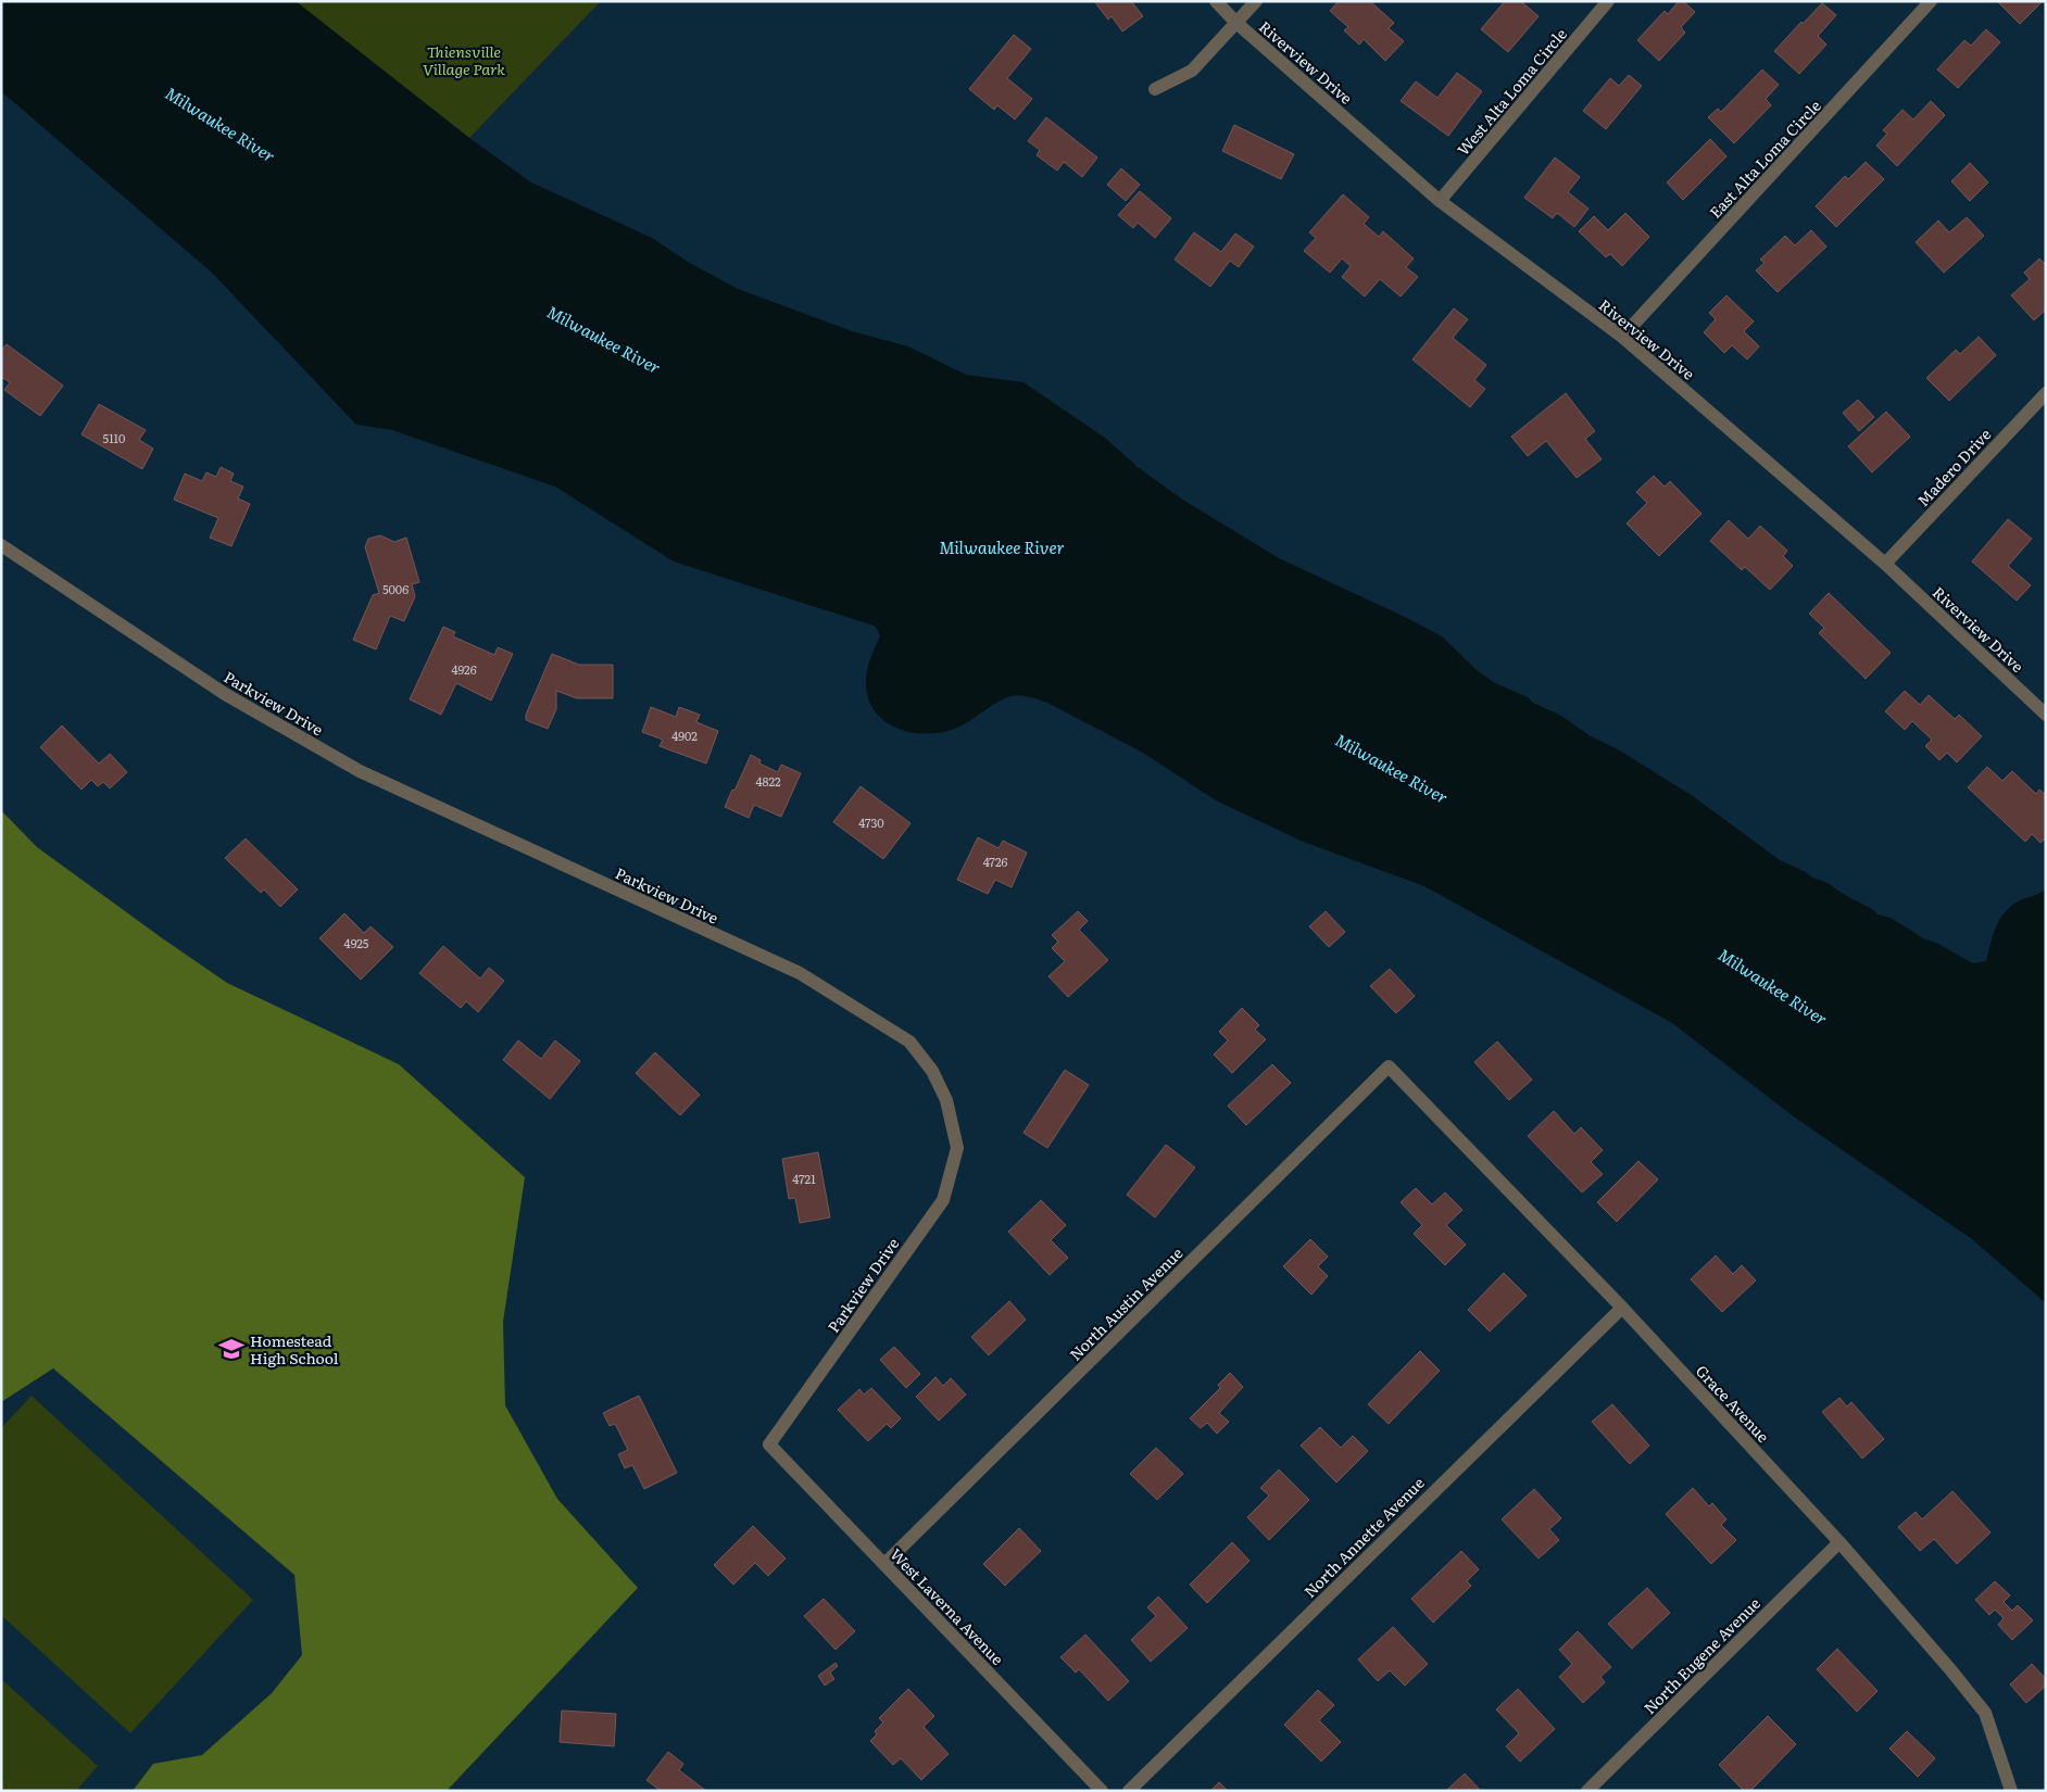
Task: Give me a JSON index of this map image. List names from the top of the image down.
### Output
{
  "streets": {
    "street": [
      "Riverview Drive",
      "West Alta Loma Circle",
      "East Alta Loma Circle",
      "Madero Drive",
      "Parkview Drive",
      "North Austin Avenue",
      "Grace Avenue",
      "North Annette Avenue",
      "West Laverna Avenue",
      "North Eugene Avenue"
    ]
  },
  "crossings": [
    ["Riverview Drive", "West Alta Loma Circle"],
    ["Riverview Drive", "East Alta Loma Circle"],
    ["Riverview Drive", "Madero Drive"],
    ["Parkview Drive", "West Laverna Avenue"],
    ["North Austin Avenue", "Grace Avenue"],
    ["North Austin Avenue", "West Laverna Avenue"],
    ["Grace Avenue", "North Annette Avenue"],
    ["Grace Avenue", "North Eugene Avenue"]
  ],
  "water": ["Milwaukee River"],
  "parks": ["Thiensville Village Park"],
  "places": {
    "school or university": ["Homestead High School"]
  },
  "house_numbers": [
    "5110",
    "5006",
    "4926",
    "4902",
    "4822",
    "4730",
    "4726",
    "4925",
    "4721"
  ]
}
